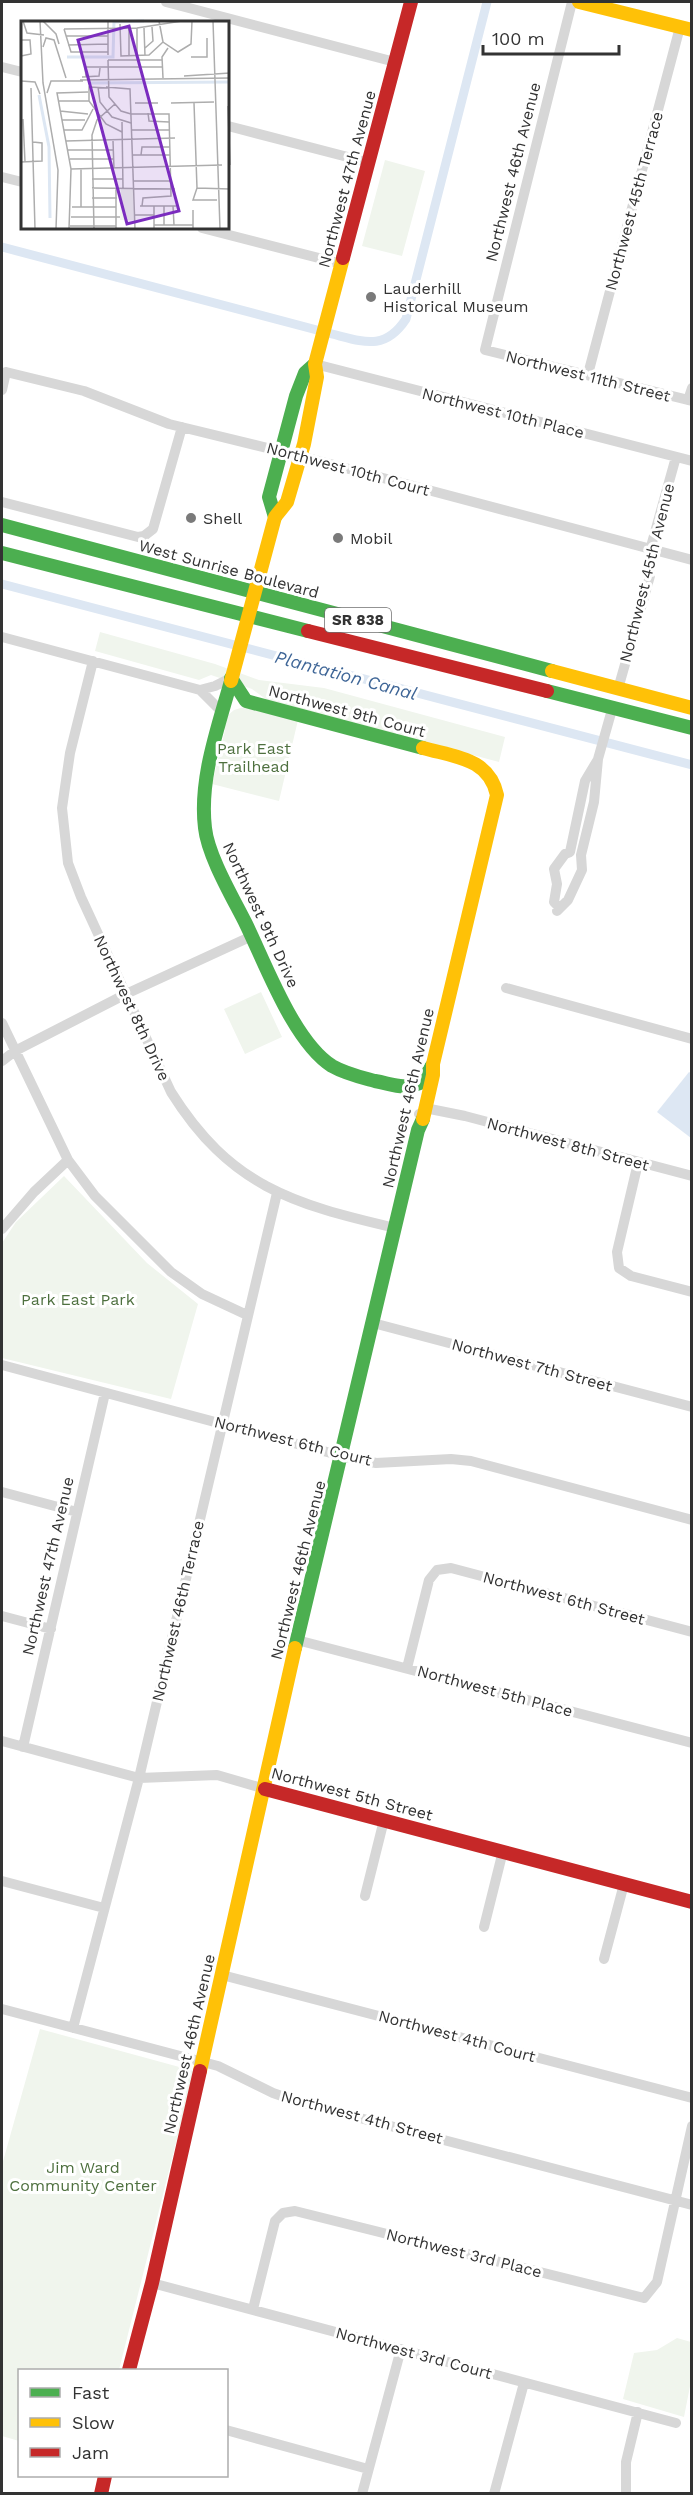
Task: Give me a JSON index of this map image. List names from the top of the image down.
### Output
{
  "streets": {
    "street": [
      "Northwest 46th Avenue",
      "Northwest 47th Avenue",
      "Northwest 45th Terrace",
      "Northwest 11th Street",
      "Northwest 10th Place",
      "Northwest 10th Court",
      "West Sunrise Boulevard",
      "Northwest 45th Avenue",
      "SR 838",
      "Northwest 9th Court",
      "Northwest 9th Drive",
      "Northwest 8th Drive",
      "Northwest 8th Street",
      "Northwest 7th Street",
      "Northwest 6th Court",
      "Northwest 6th Street",
      "Northwest 46th Terrace",
      "Northwest 5th Place",
      "Northwest 5th Street",
      "Northwest 4th Court",
      "Northwest 4th Street",
      "Northwest 3rd Place",
      "Northwest 3rd Court"
    ]
  },
  "crossings": [
    ["Northwest 46th Avenue", "Northwest 11th Street"],
    ["Northwest 46th Avenue", "Northwest 9th Court"],
    ["Northwest 46th Avenue", "Northwest 8th Drive"],
    ["Northwest 46th Avenue", "Northwest 8th Street"],
    ["Northwest 46th Avenue", "Northwest 7th Street"],
    ["Northwest 46th Avenue", "Northwest 6th Court"],
    ["Northwest 46th Avenue", "Northwest 5th Place"],
    ["Northwest 46th Avenue", "Northwest 5th Street"],
    ["Northwest 46th Avenue", "Northwest 4th Court"],
    ["Northwest 46th Avenue", "Northwest 4th Street"],
    ["Northwest 46th Avenue", "Northwest 3rd Court"],
    ["Northwest 47th Avenue", "Northwest 10th Place"],
    ["Northwest 47th Avenue", "Northwest 10th Court"],
    ["Northwest 47th Avenue", "West Sunrise Boulevard"],
    ["Northwest 47th Avenue", "SR 838"],
    ["Northwest 47th Avenue", "Northwest 9th Drive"],
    ["Northwest 47th Avenue", "Northwest 6th Court"],
    ["Northwest 47th Avenue", "Northwest 5th Street"],
    ["Northwest 45th Terrace", "Northwest 11th Street"],
    ["Northwest 10th Place", "Northwest 45th Avenue"],
    ["Northwest 10th Court", "Northwest 45th Avenue"],
    ["West Sunrise Boulevard", "Northwest 45th Avenue"],
    ["SR 838", "Northwest 9th Drive"],
    ["Northwest 9th Court", "Northwest 9th Drive"],
    ["Northwest 8th Drive", "Northwest 46th Terrace"],
    ["Northwest 6th Court", "Northwest 46th Terrace"],
    ["Northwest 6th Street", "Northwest 5th Place"],
    ["Northwest 46th Terrace", "Northwest 5th Street"],
    ["Northwest 46th Terrace", "Northwest 4th Street"],
    ["Northwest 4th Street", "Northwest 3rd Place"],
    ["Northwest 3rd Place", "Northwest 3rd Court"]
  ],
  "water": ["Plantation Canal"],
  "parks": ["Park East Trailhead", "Park East Park", "Jim Ward Community Center"],
  "places": ["Lauderhill Historical Museum", "Shell", "Mobil"],
  "legend": ["Fast", "Slow", "Jam"],
  "scale_bar": "100 m"
}
